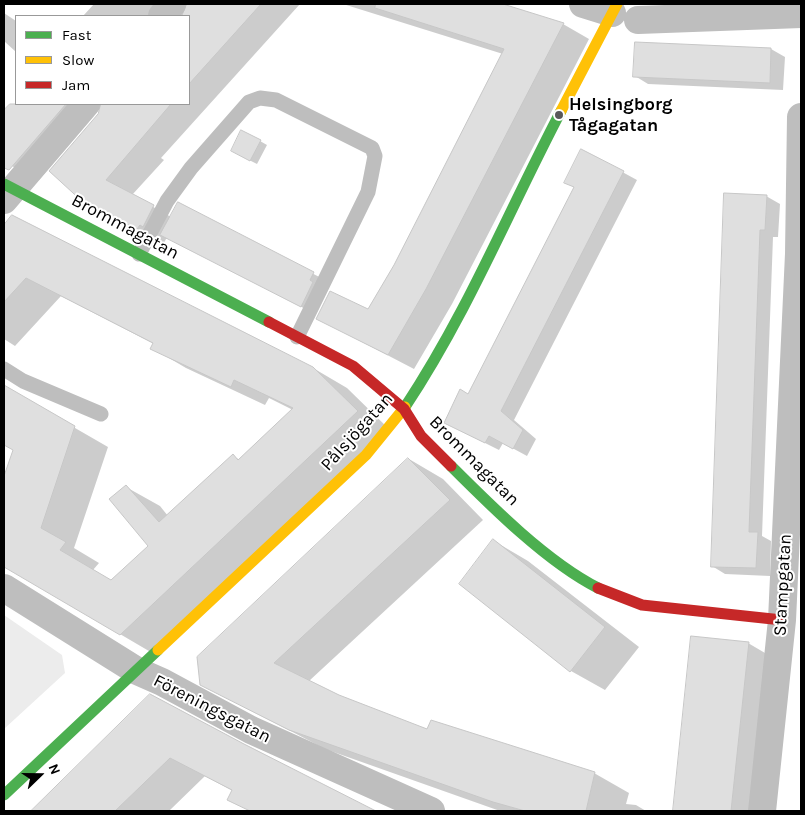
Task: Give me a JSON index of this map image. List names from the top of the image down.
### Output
{
  "streets": {
    "street": [
      "Brommagatan",
      "Pålsjögatan",
      "Stampgatan",
      "Föreningsgatan"
    ]
  },
  "crossings": [
    ["Brommagatan", "Pålsjögatan"],
    ["Brommagatan", "Stampgatan"],
    ["Pålsjögatan", "Föreningsgatan"]
  ],
  "places": ["Helsingborg Tågagatan"],
  "legend": ["Fast", "Slow", "Jam"],
  "north": "right"
}
